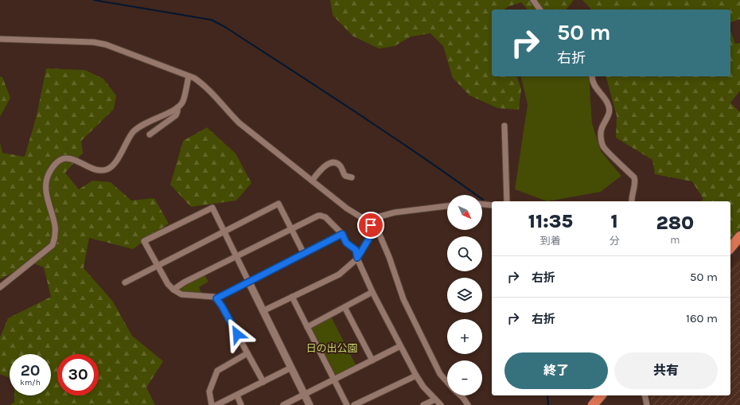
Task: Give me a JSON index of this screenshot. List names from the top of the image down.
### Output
{
  "parks": ["日の出公園"],
  "north": "bottom right",
  "page": {
    "turn": ["50 m", "右折"],
    "map_buttons": ["+", "−"],
    "eta": [
      "11:35",
      "到着",
      "1",
      "分",
      "280",
      "m"
    ],
    "list": [
      {
        "name": "右折",
        "value": "50 m"
      },
      {
        "name": "右折",
        "value": "160 m"
      }
    ],
    "buttons": ["終了", "共有"],
    "speed": "20 km/h",
    "limit": "30"
  }
}
